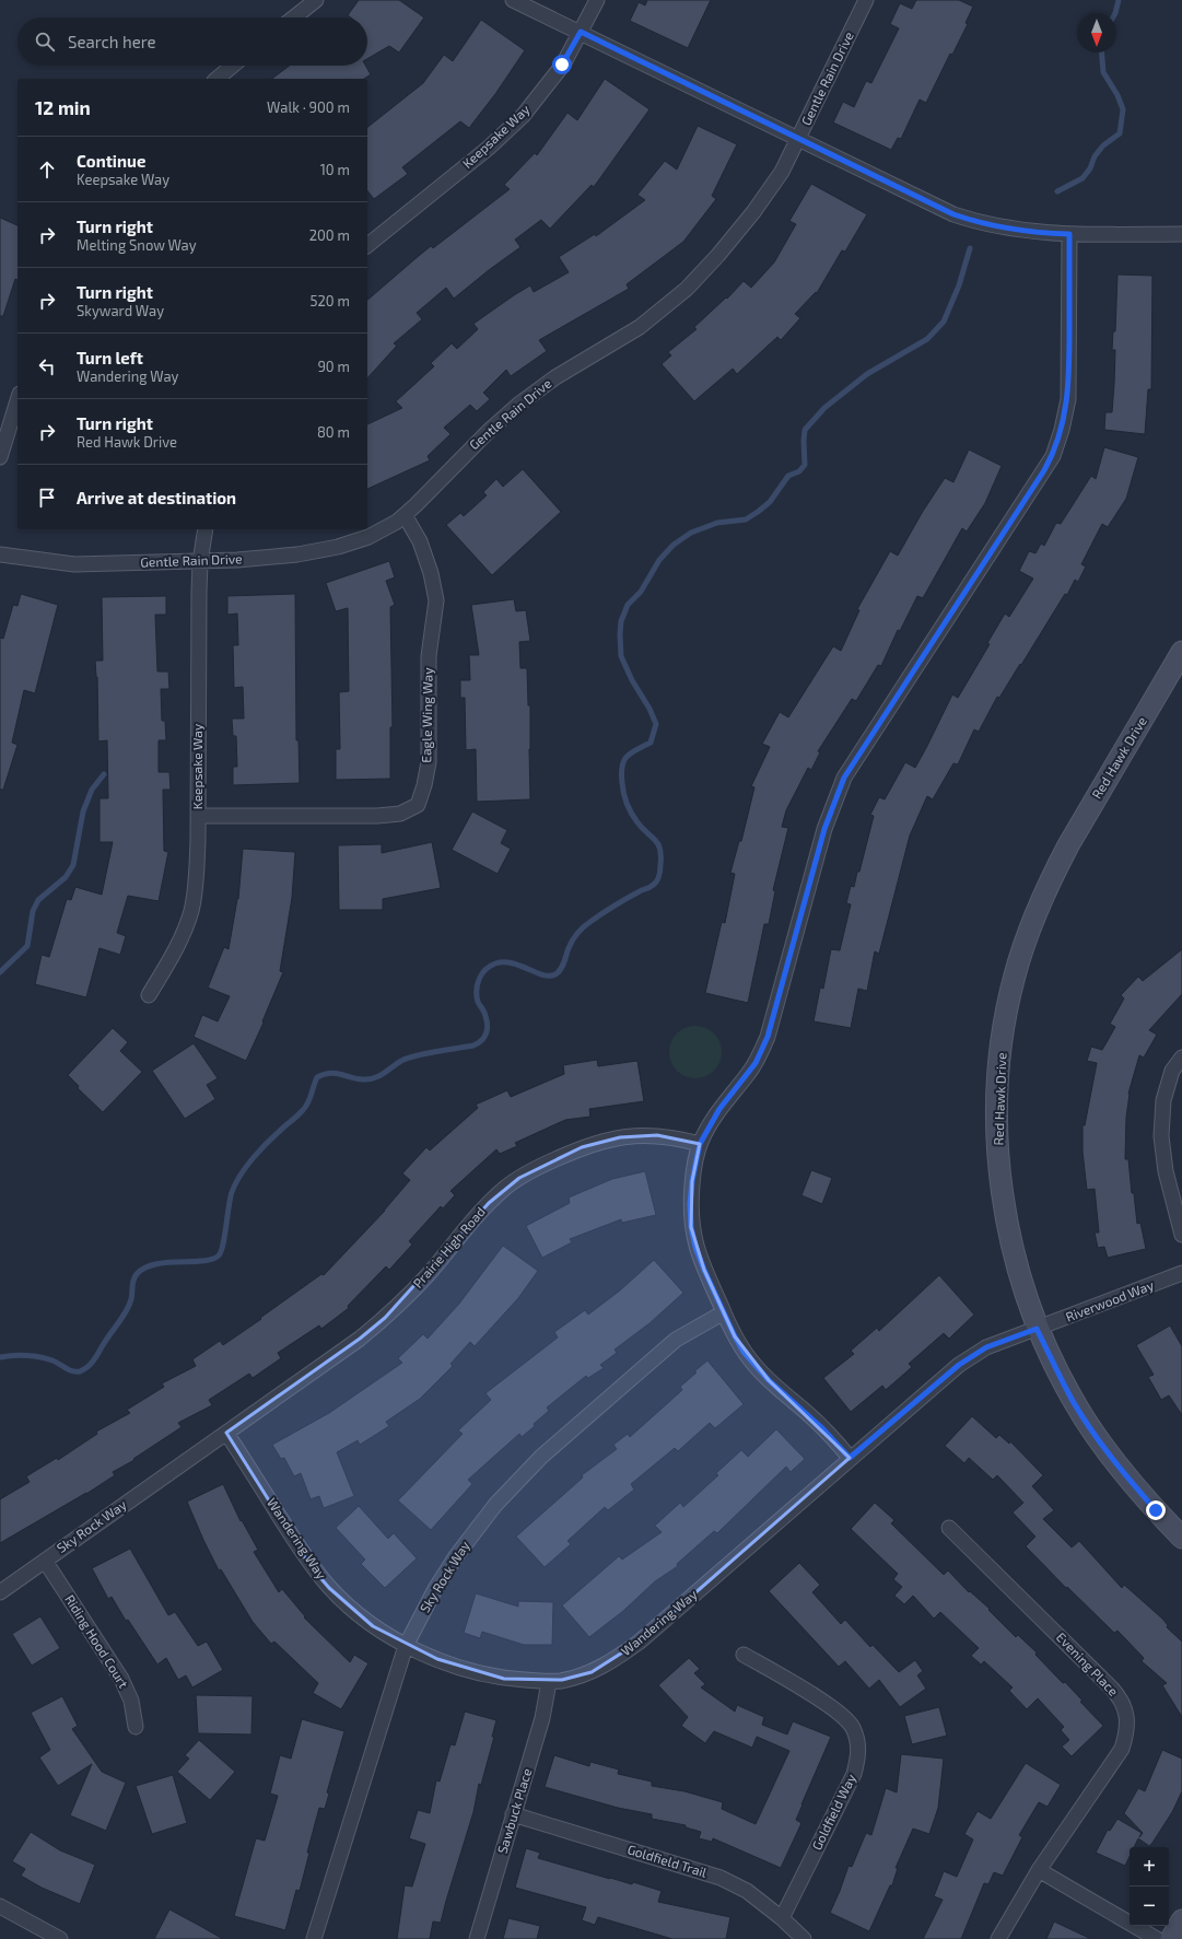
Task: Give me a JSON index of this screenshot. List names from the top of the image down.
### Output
{
  "streets": {
    "street": [
      "Gentle Rain Drive",
      "Keepsake Way",
      "Eagle Wing Way",
      "Red Hawk Drive",
      "Prairie High Road",
      "Riverwood Way",
      "Sky Rock Way",
      "Wandering Way",
      "Riding Hood Court",
      "Evening Place",
      "Sawbuck Place",
      "Goldfield Way",
      "Goldfield Trail"
    ]
  },
  "crossings": [
    ["Gentle Rain Drive", "Keepsake Way"],
    ["Gentle Rain Drive", "Eagle Wing Way"],
    ["Keepsake Way", "Eagle Wing Way"],
    ["Red Hawk Drive", "Riverwood Way"],
    ["Red Hawk Drive", "Wandering Way"],
    ["Prairie High Road", "Sky Rock Way"],
    ["Prairie High Road", "Wandering Way"],
    ["Riverwood Way", "Wandering Way"],
    ["Sky Rock Way", "Wandering Way"],
    ["Sky Rock Way", "Riding Hood Court"],
    ["Wandering Way", "Sawbuck Place"],
    ["Sawbuck Place", "Goldfield Trail"],
    ["Goldfield Way", "Goldfield Trail"]
  ],
  "north": "bottom",
  "page": {
    "search": "Search here",
    "heading": ["12 min", "Walk · 900 m"],
    "list": [
      ["Continue", "Keepsake Way", "10 m"],
      ["Turn right", "Melting Snow Way", "200 m"],
      ["Turn right", "Skyward Way", "520 m"],
      ["Turn left", "Wandering Way", "90 m"],
      ["Turn right", "Red Hawk Drive", "80 m"],
      "Arrive at destination"
    ],
    "map_buttons": ["+", "−"]
  }
}
